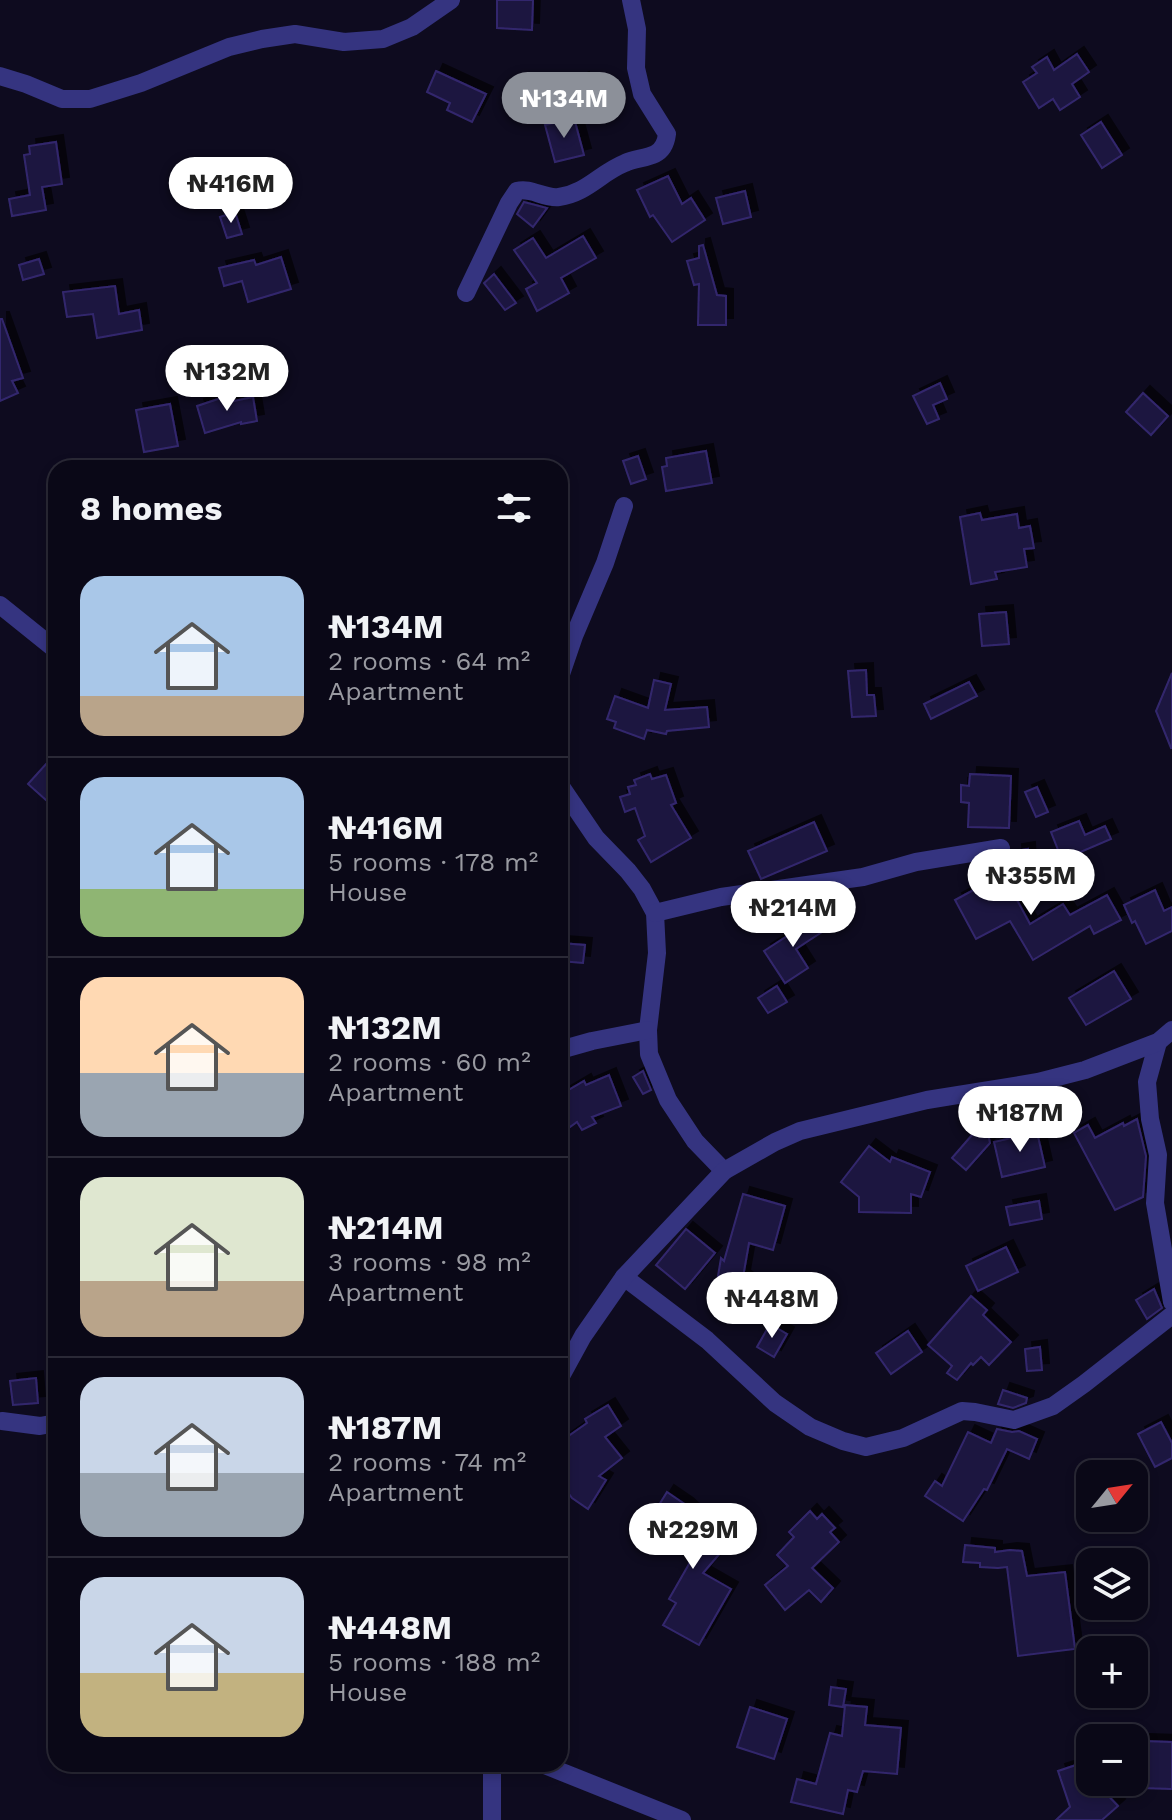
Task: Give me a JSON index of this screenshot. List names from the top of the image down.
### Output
{
  "north": "top right",
  "page": {
    "price": [
      "₦134M",
      "₦416M",
      "₦132M",
      "₦355M",
      "₦214M",
      "₦187M",
      "₦448M",
      "₦229M"
    ],
    "heading": "8 homes",
    "list": [
      {
        "name": "₦134M",
        "note": "2 rooms · 64 m² · Apartment"
      },
      {
        "name": "₦416M",
        "note": "5 rooms · 178 m² · House"
      },
      {
        "name": "₦132M",
        "note": "2 rooms · 60 m² · Apartment"
      },
      {
        "name": "₦214M",
        "note": "3 rooms · 98 m² · Apartment"
      },
      {
        "name": "₦187M",
        "note": "2 rooms · 74 m² · Apartment"
      },
      {
        "name": "₦448M",
        "note": "5 rooms · 188 m² · House"
      }
    ],
    "map_buttons": ["+", "−"]
  }
}
